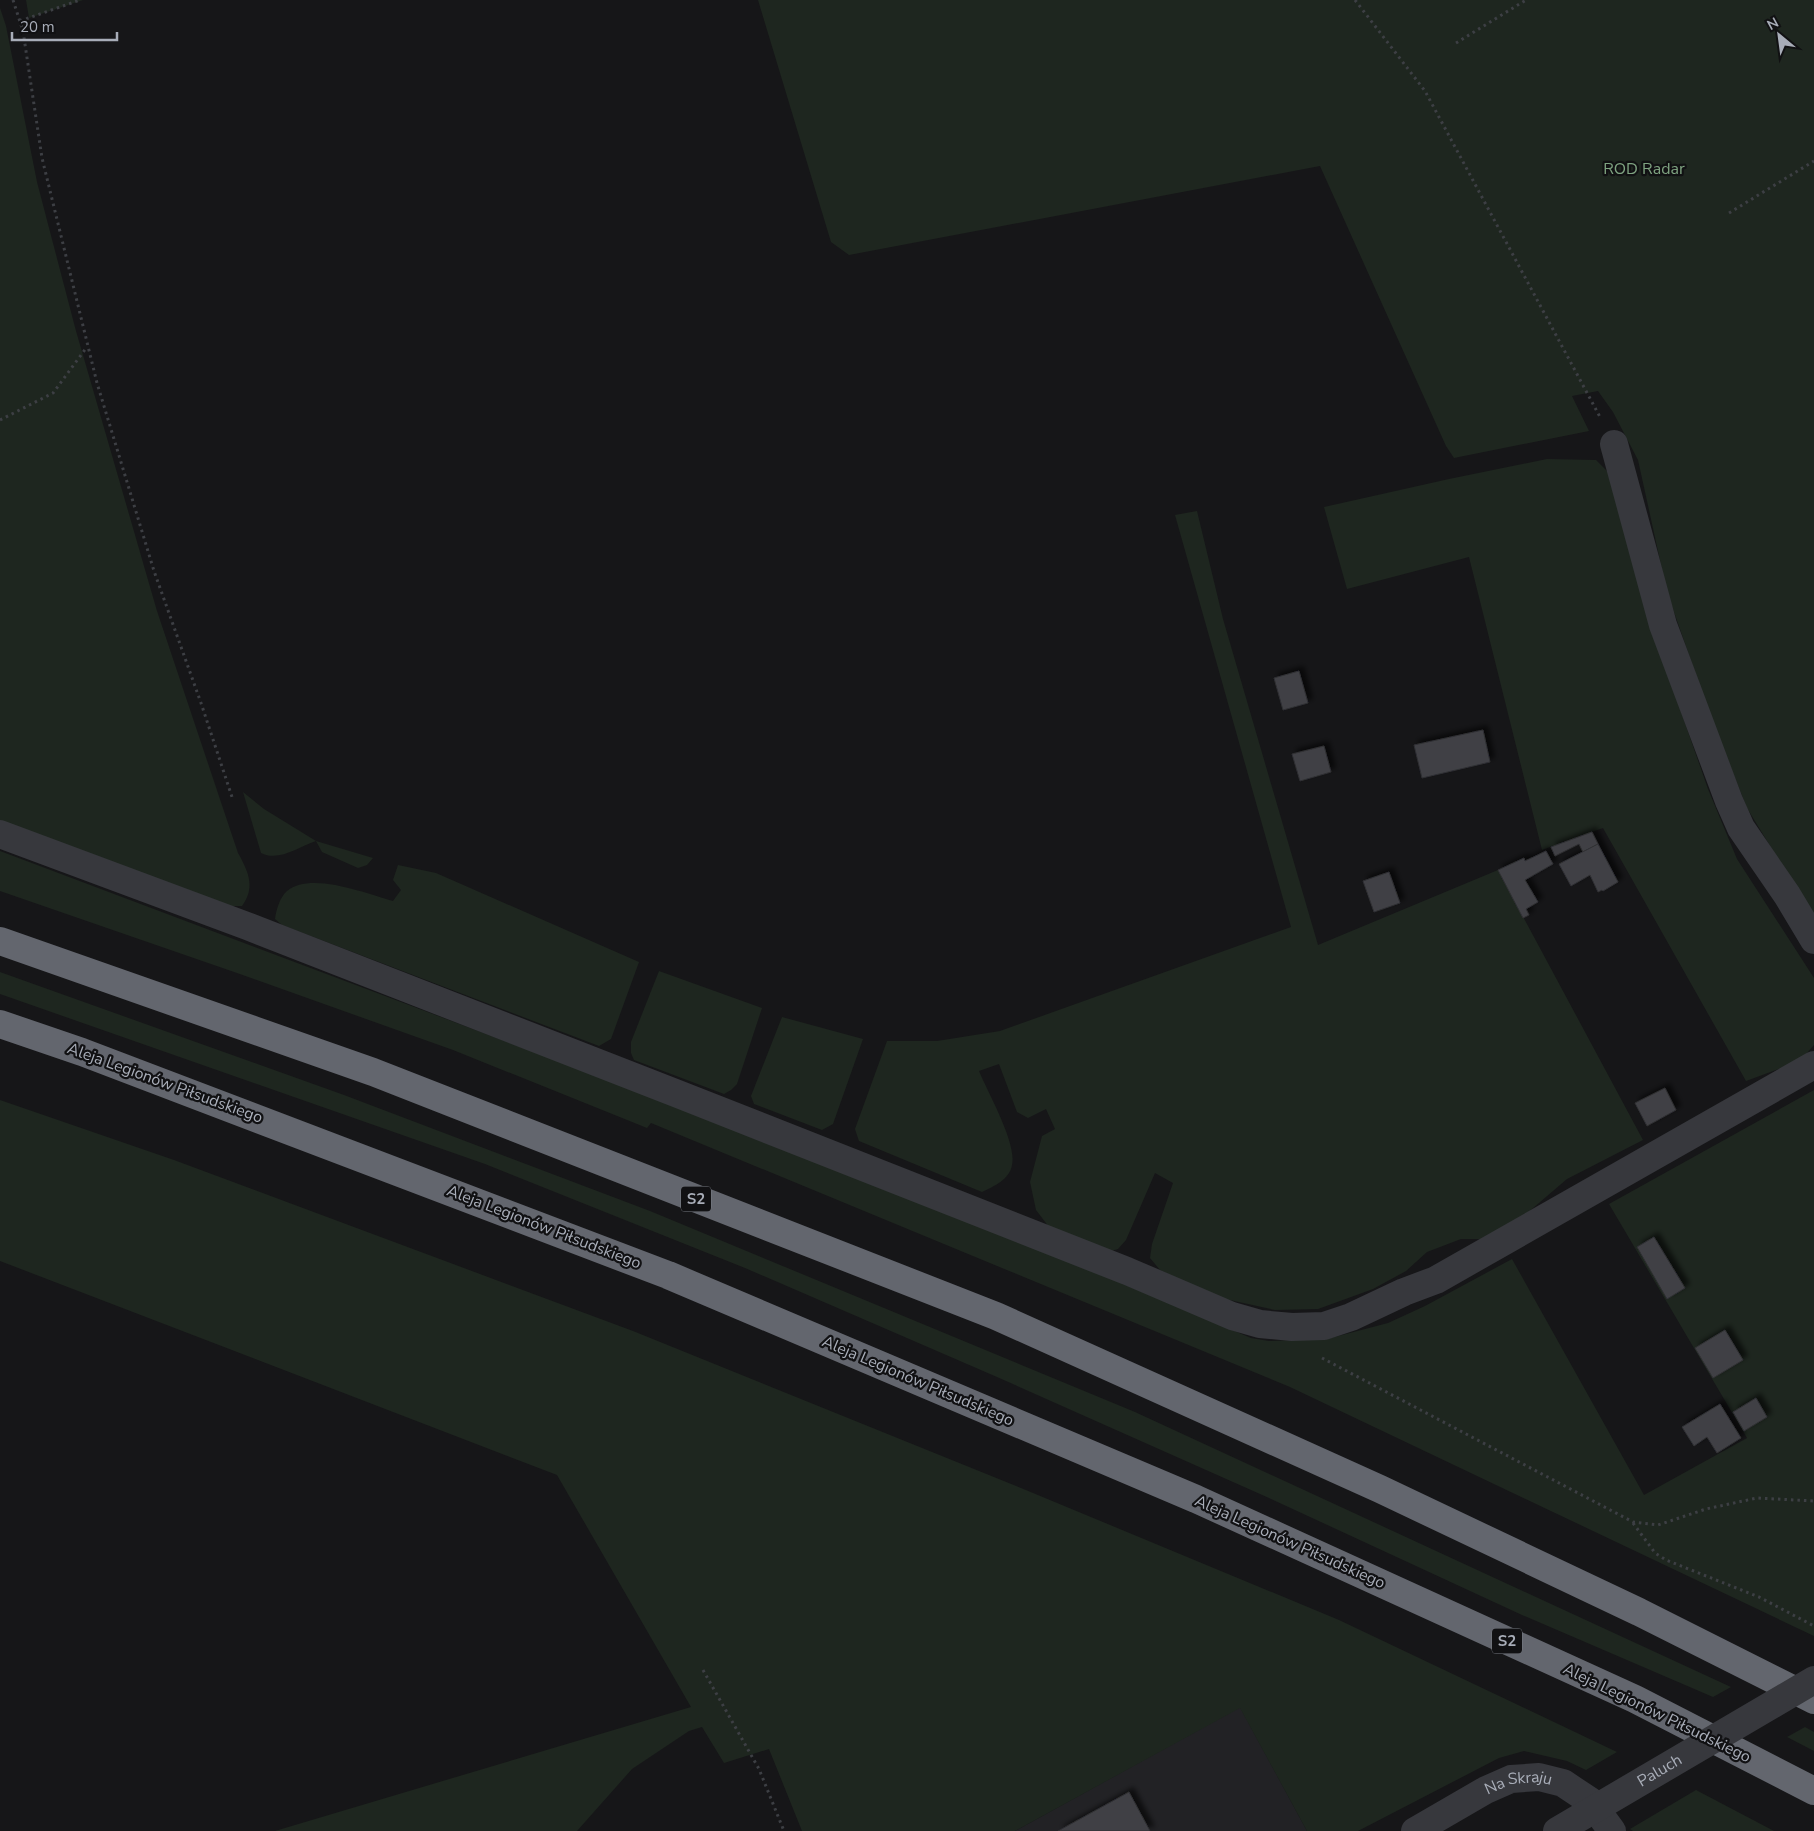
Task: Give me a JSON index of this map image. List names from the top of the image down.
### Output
{
  "streets": {
    "highway": ["Aleja Legionów Piłsudskiego", "S2"],
    "street": ["Paluch", "Na Skraju"]
  },
  "parks": ["ROD Radar"],
  "scale_bar": "20 m",
  "north": "top left"
}
